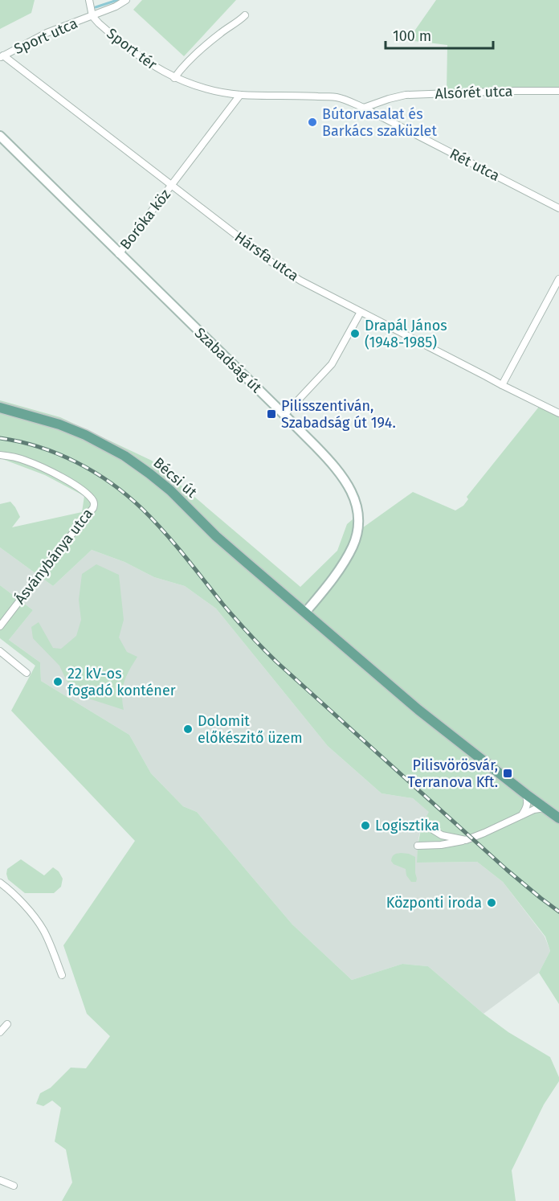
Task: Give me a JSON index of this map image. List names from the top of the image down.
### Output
{
  "streets": {
    "main road": ["Szabadság út", "Bécsi út"],
    "street": [
      "Sport utca",
      "Sport tér",
      "Alsórét utca",
      "Rét utca",
      "Boróka köz",
      "Hársfa utca",
      "Ásványbánya utca"
    ]
  },
  "crossings": [
    ["Sport utca", "Sport tér"],
    ["Sport utca", "Hársfa utca"],
    ["Sport tér", "Rét utca"],
    ["Alsórét utca", "Rét utca"],
    ["Rét utca", "Boróka köz"],
    ["Boróka köz", "Hársfa utca"],
    ["Boróka köz", "Szabadság út"],
    ["Szabadság út", "Bécsi út"]
  ],
  "places": {
    "other": [
      "Bútorvasalat és Barkács szaküzlet",
      "Drapál János (1948-1985)",
      "22 kV-os fogadó konténer",
      "Dolomit előkészitő üzem",
      "Logisztika",
      "Központi iroda"
    ],
    "transit": ["Pilisszentiván, Szabadság út 194.", "Pilisvörösvár, Terranova Kft."]
  },
  "scale_bar": "100 m"
}
